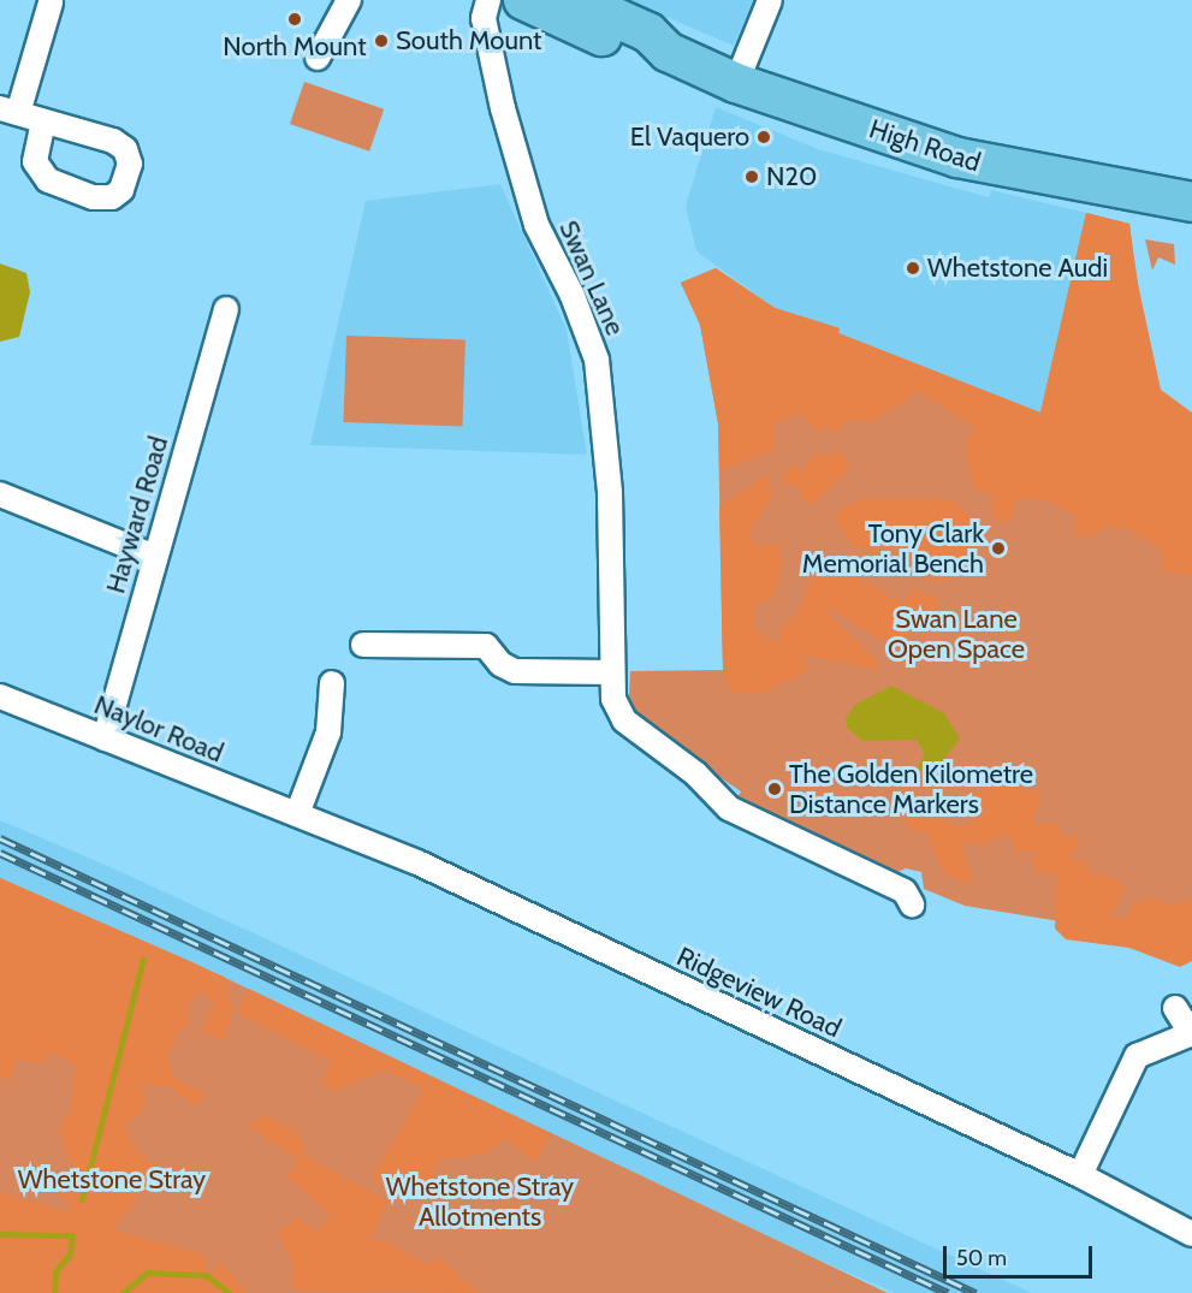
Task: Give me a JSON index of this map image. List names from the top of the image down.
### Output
{
  "streets": {
    "main road": ["High Road"],
    "street": [
      "Swan Lane",
      "Hayward Road",
      "Naylor Road",
      "Ridgeview Road"
    ]
  },
  "crossings": [
    ["Hayward Road", "Naylor Road"],
    ["Naylor Road", "Ridgeview Road"]
  ],
  "parks": ["Swan Lane Open Space", "Whetstone Stray", "Whetstone Stray Allotments"],
  "places": [
    "North Mount",
    "South Mount",
    "El Vaquero",
    "N20",
    "Whetstone Audi",
    "Tony Clark Memorial Bench",
    "The Golden Kilometre Distance Markers"
  ],
  "scale_bar": "50 m"
}
